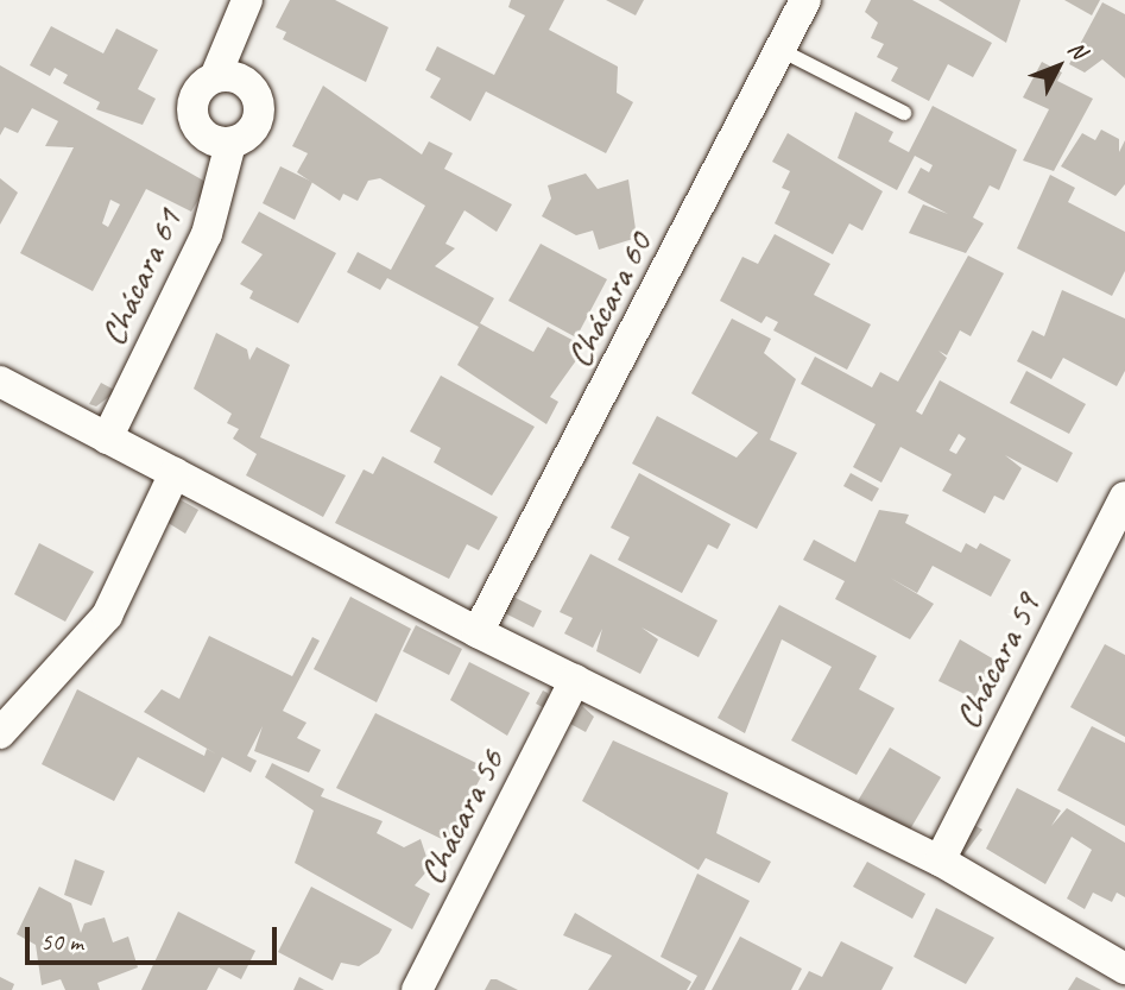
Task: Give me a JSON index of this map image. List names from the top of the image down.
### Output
{
  "streets": {
    "street": [
      "Chácara 61",
      "Chácara 60",
      "Chácara 59",
      "Chácara 56"
    ]
  },
  "scale_bar": "50 m",
  "north": "top right"
}
